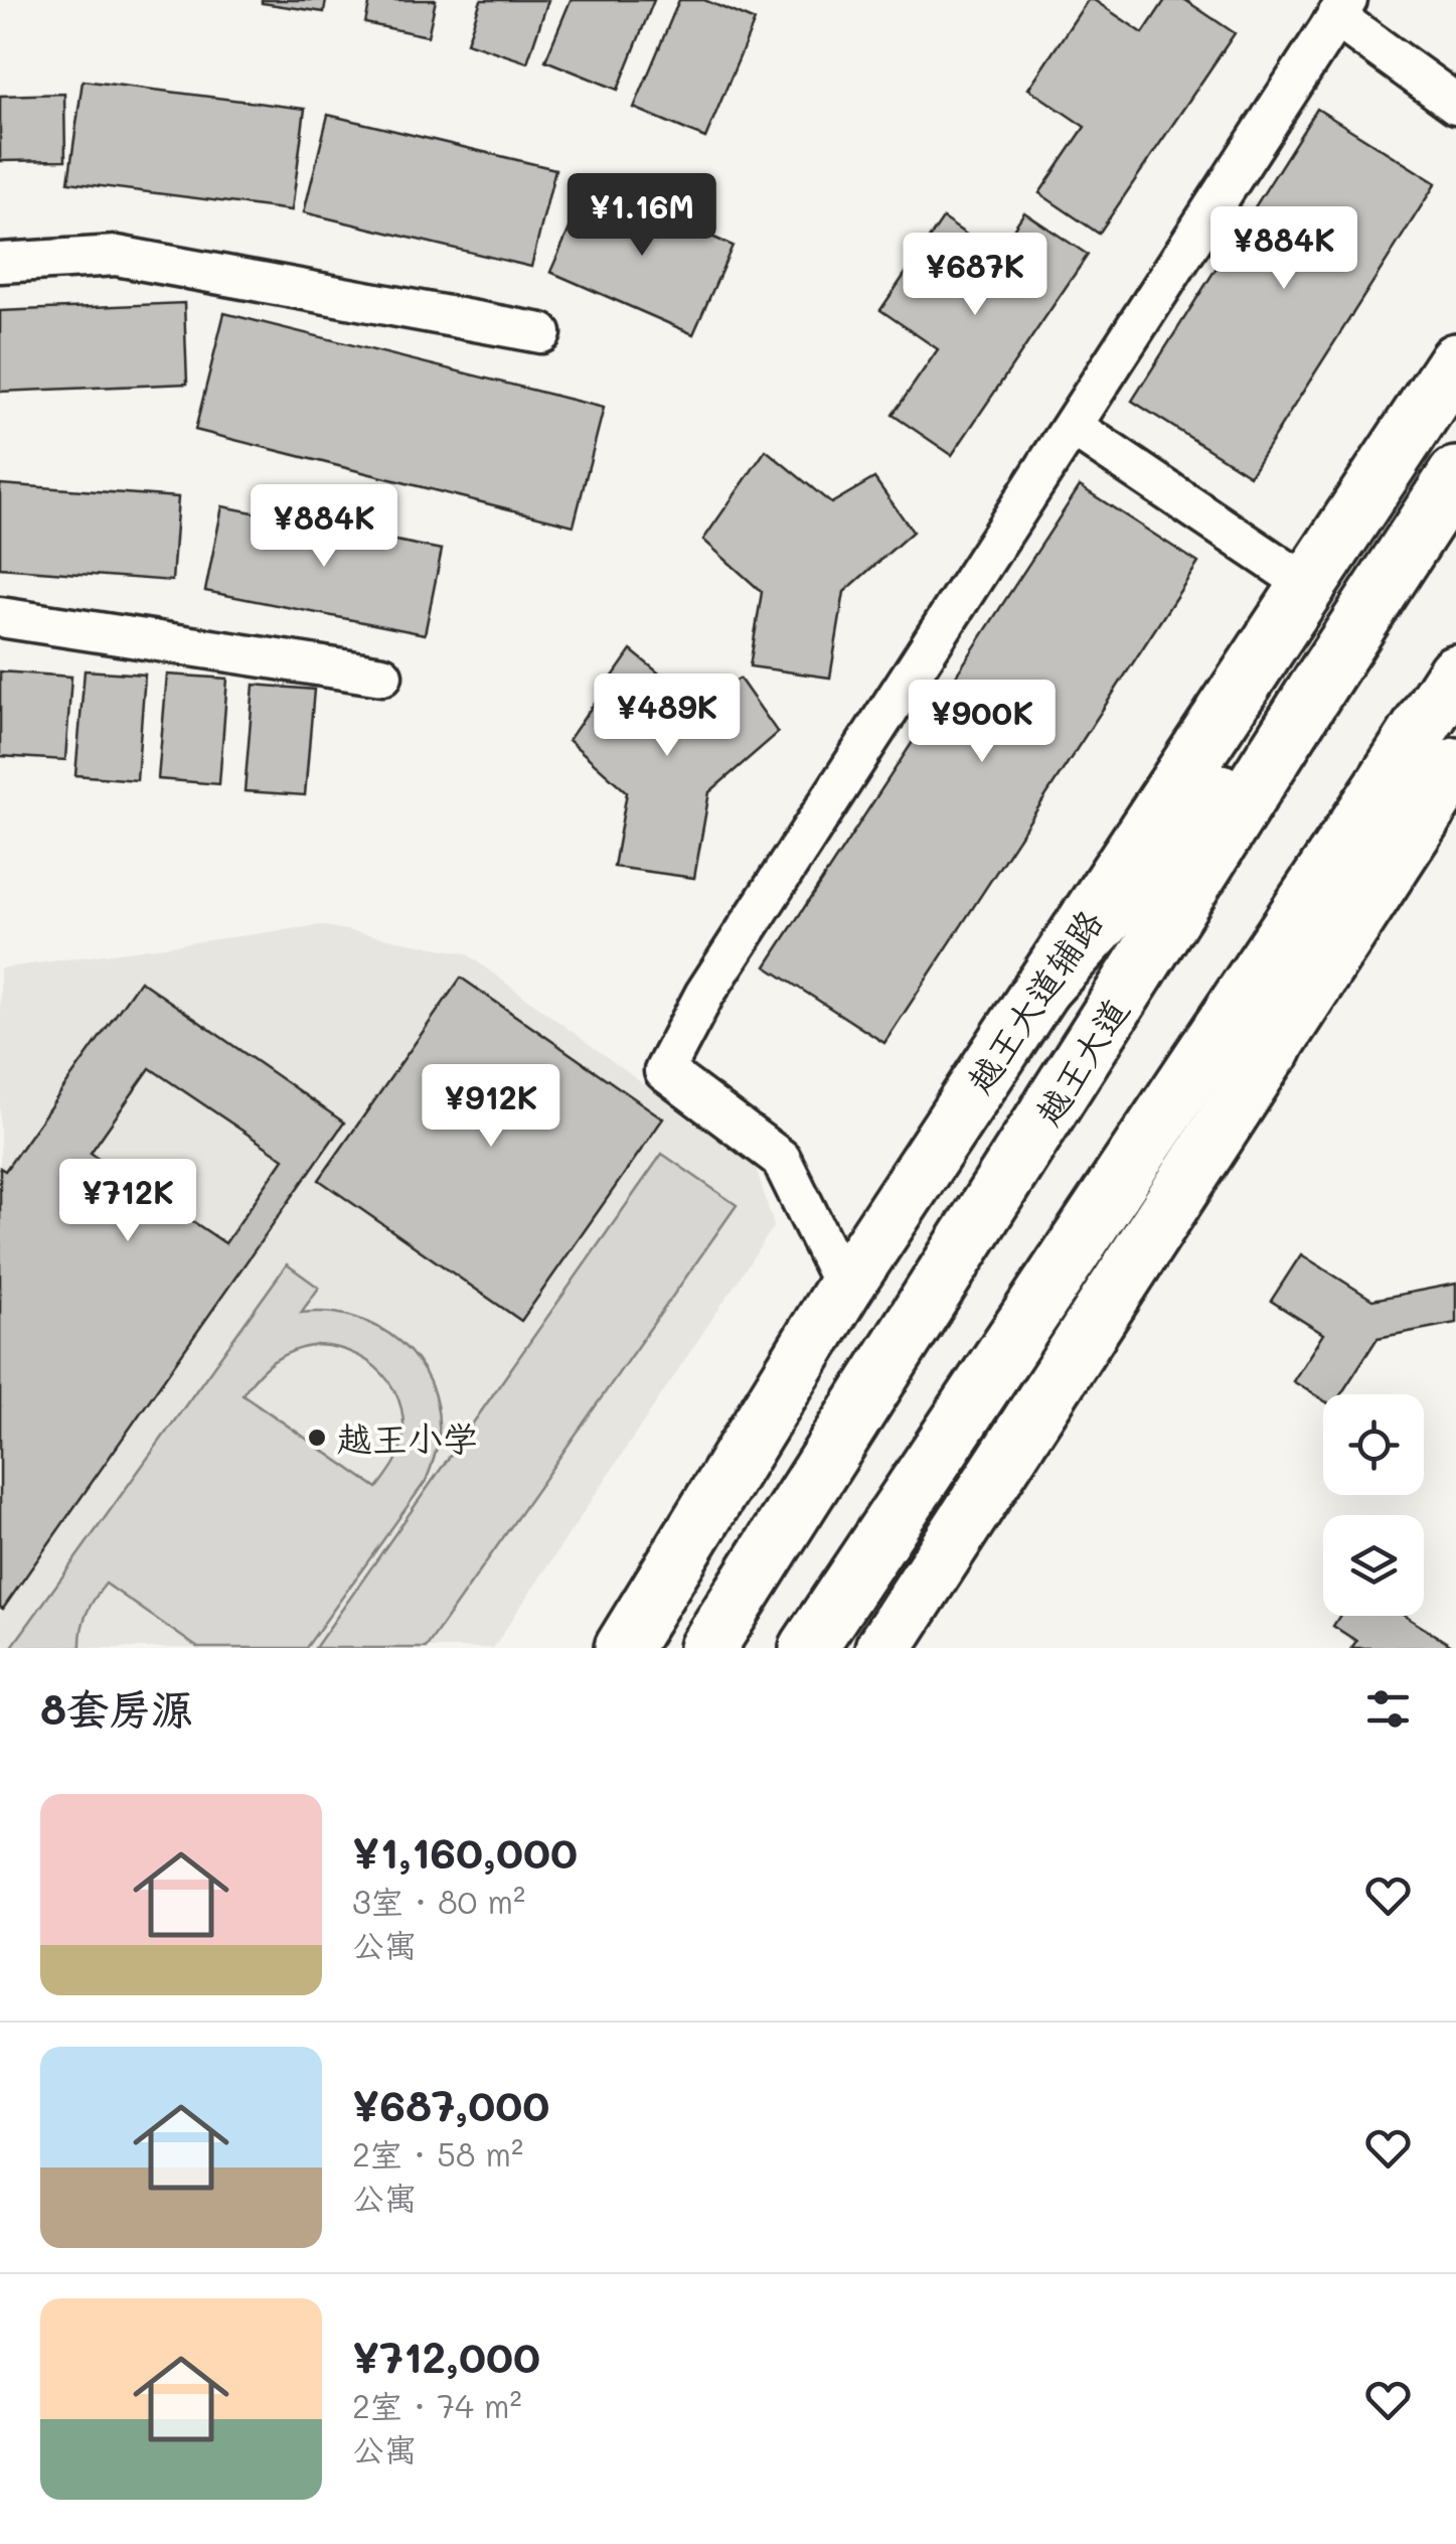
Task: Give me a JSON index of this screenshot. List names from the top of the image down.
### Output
{
  "streets": {
    "main road": ["越王大道辅路", "越王大道"]
  },
  "places": ["越王小学"],
  "page": {
    "price": [
      "¥1.16M",
      "¥884K",
      "¥687K",
      "¥884K",
      "¥489K",
      "¥900K",
      "¥912K",
      "¥712K"
    ],
    "heading": "8套房源",
    "list": [
      {
        "name": "¥1,160,000",
        "note": "3室 · 80 m² · 公寓"
      },
      {
        "name": "¥687,000",
        "note": "2室 · 58 m² · 公寓"
      },
      {
        "name": "¥712,000",
        "note": "2室 · 74 m² · 公寓"
      }
    ]
  }
}
